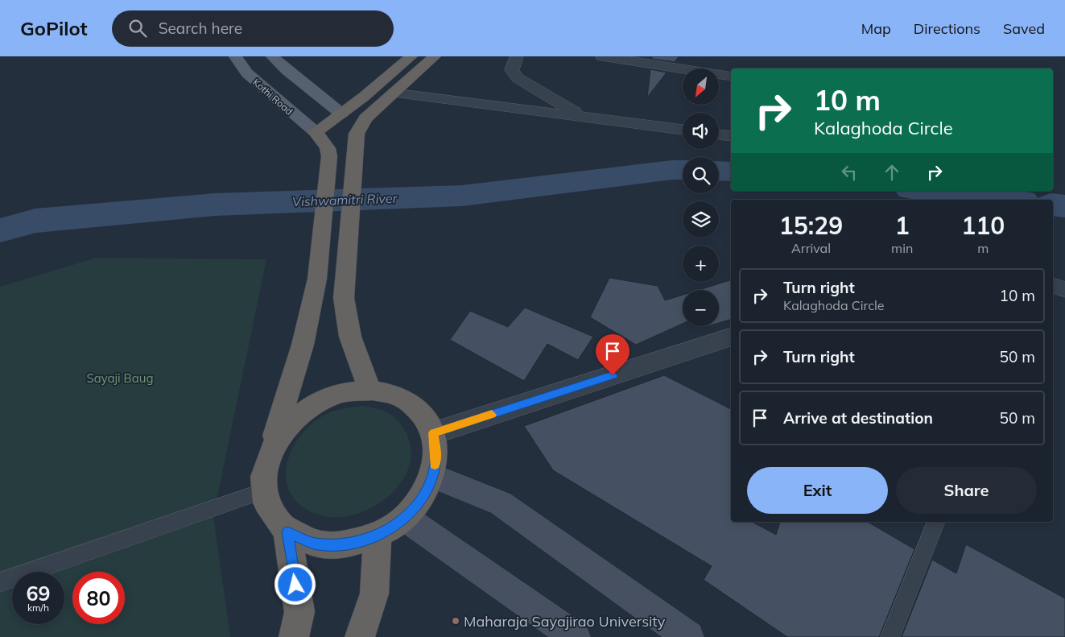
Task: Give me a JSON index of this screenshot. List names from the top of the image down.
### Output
{
  "streets": {
    "main road": ["Kothi Road"]
  },
  "water": ["Vishwamitri River"],
  "parks": ["Sayaji Baug"],
  "places": ["Maharaja Sayajirao University"],
  "north": "bottom left",
  "page": {
    "header": "GoPilot",
    "search": "Search here",
    "nav": ["Map", "Directions", "Saved"],
    "map_buttons": ["+", "−"],
    "turn": ["10 m", "Kalaghoda Circle"],
    "eta": [
      "15:29",
      "Arrival",
      "1",
      "min",
      "110",
      "m"
    ],
    "list": [
      {
        "name": "Turn right",
        "note": "Kalaghoda Circle",
        "value": "10 m"
      },
      {
        "name": "Turn right",
        "value": "50 m"
      },
      {
        "name": "Arrive at destination",
        "value": "50 m"
      }
    ],
    "buttons": ["Exit", "Share"],
    "speed": "69 km/h",
    "limit": "80"
  }
}
